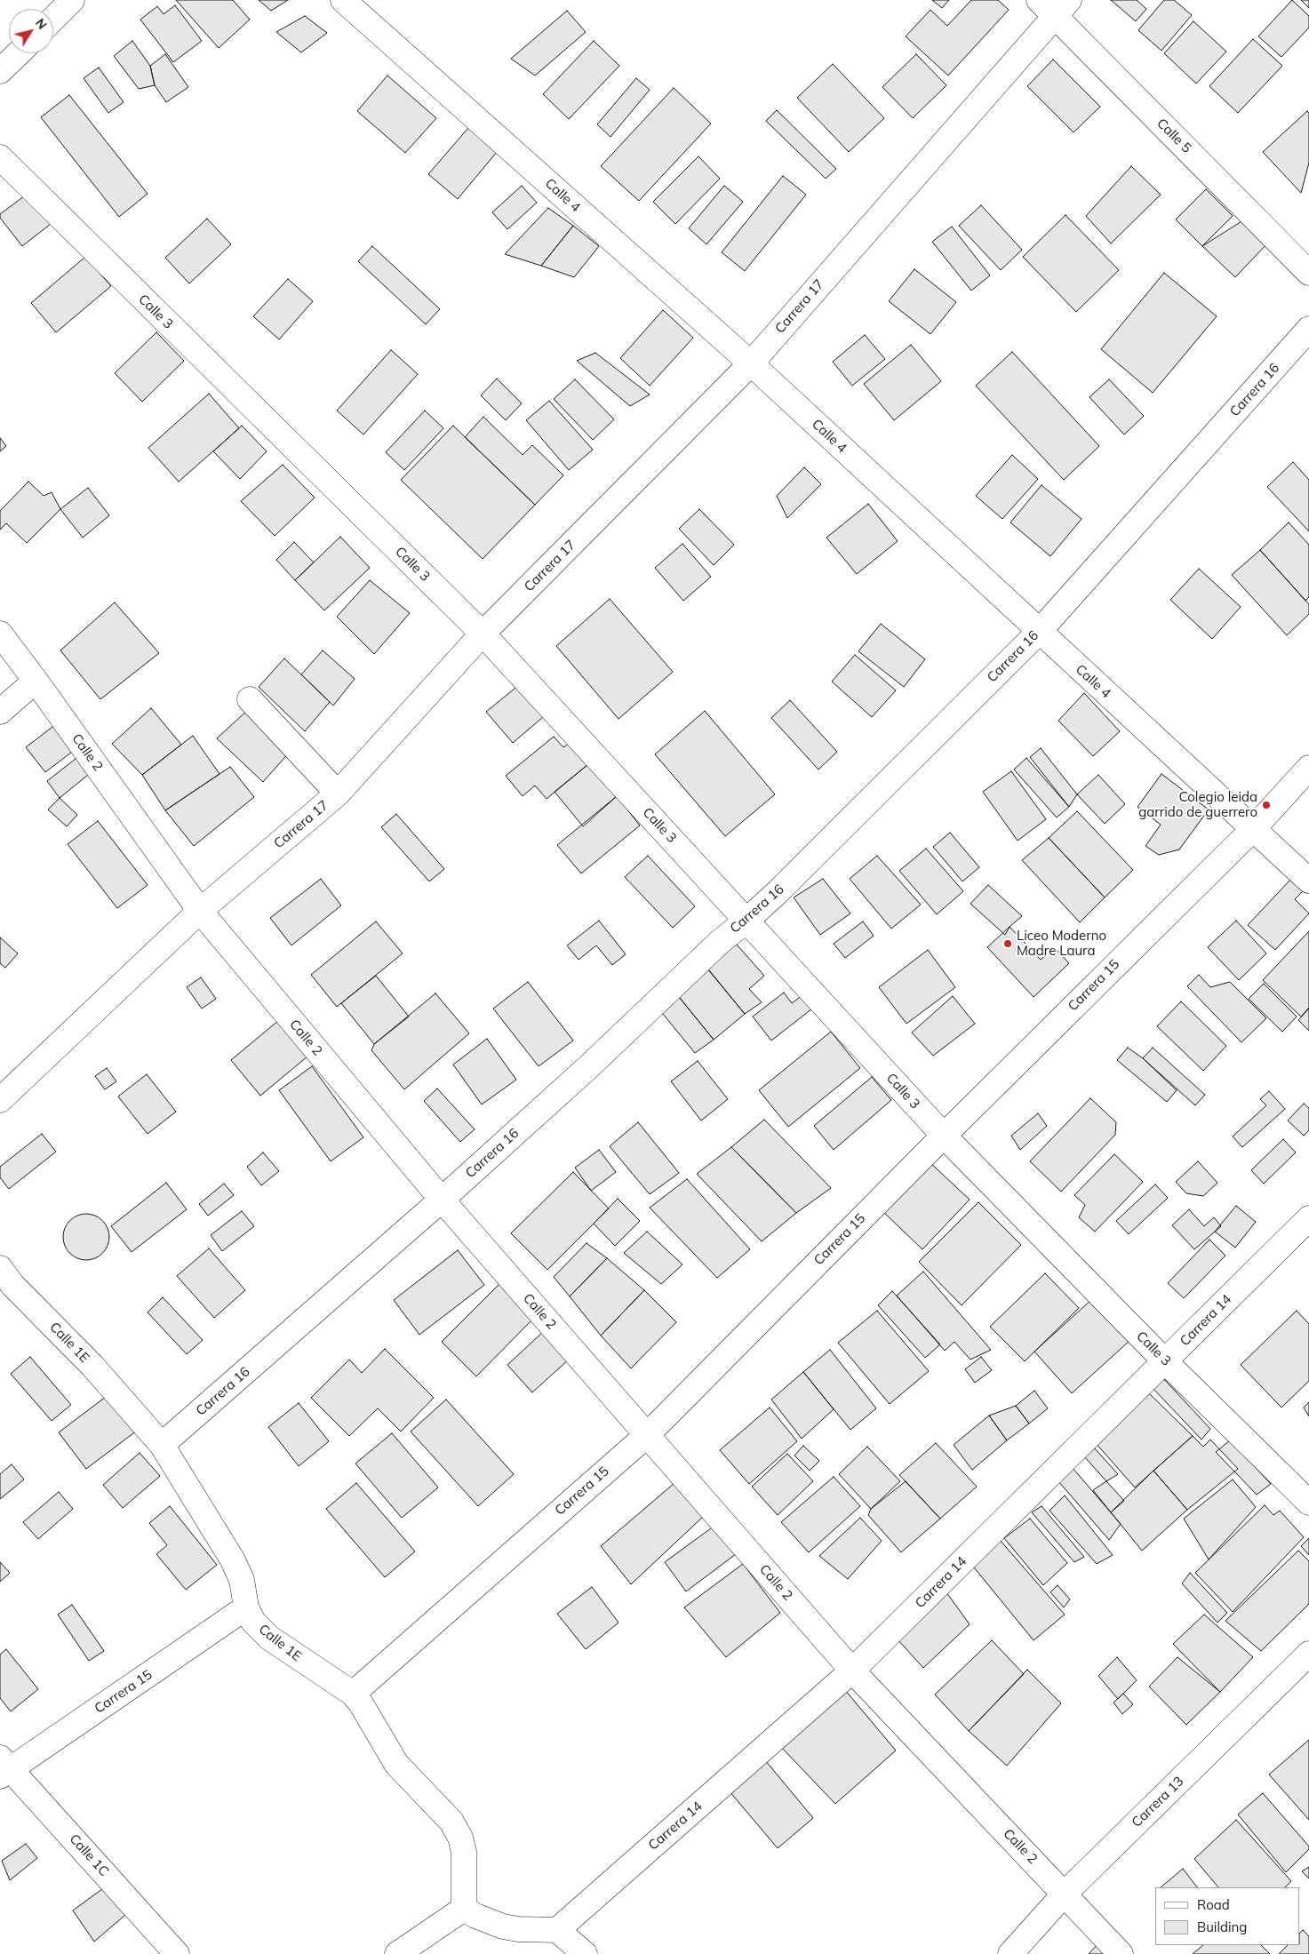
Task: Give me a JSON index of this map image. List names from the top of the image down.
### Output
{
  "streets": {
    "street": [
      "Calle 5",
      "Calle 4",
      "Carrera 17",
      "Calle 3",
      "Carrera 16",
      "Calle 2",
      "Carrera 15",
      "Carrera 14",
      "Calle 1E",
      "Carrera 13",
      "Calle 1C"
    ]
  },
  "crossings": [
    ["Calle 5", "Carrera 17"],
    ["Calle 4", "Carrera 17"],
    ["Calle 4", "Carrera 16"],
    ["Calle 4", "Carrera 15"],
    ["Carrera 17", "Calle 3"],
    ["Carrera 17", "Calle 2"],
    ["Calle 3", "Carrera 16"],
    ["Calle 3", "Carrera 15"],
    ["Calle 3", "Carrera 14"],
    ["Carrera 16", "Calle 2"],
    ["Carrera 16", "Calle 1E"],
    ["Calle 2", "Carrera 15"],
    ["Calle 2", "Carrera 14"],
    ["Calle 2", "Carrera 13"],
    ["Carrera 15", "Calle 1E"],
    ["Carrera 15", "Calle 1C"]
  ],
  "places": ["Colegio leida garrido de guerrero", "Liceo Moderno Madre Laura"],
  "legend": ["Road", "Building"],
  "north": "top right"
}
